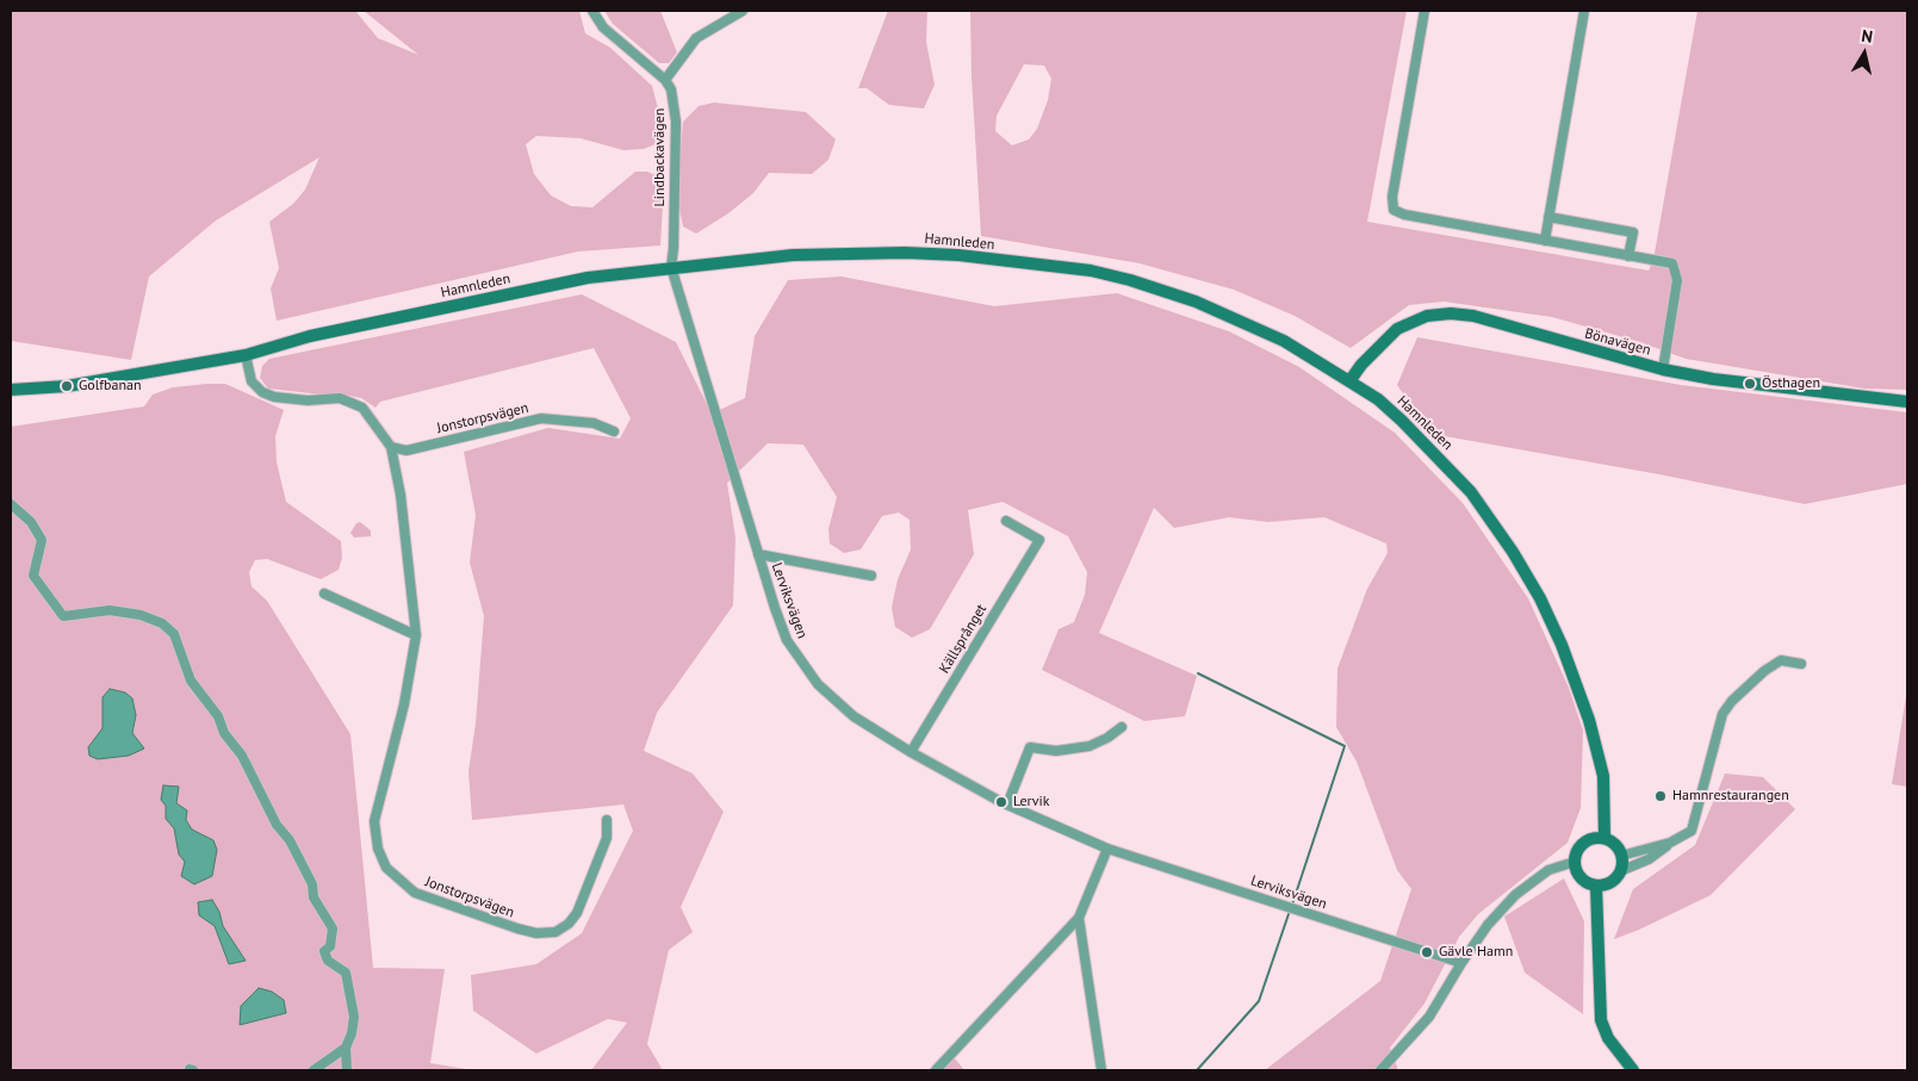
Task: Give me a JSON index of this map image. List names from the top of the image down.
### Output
{
  "streets": {
    "main road": ["Hamnleden", "Bönavägen"],
    "street": [
      "Lindbackavägen",
      "Jonstorpsvägen",
      "Lerviksvägen",
      "Källsprånget"
    ]
  },
  "crossings": [
    ["Lindbackavägen", "Hamnleden"],
    ["Lindbackavägen", "Lerviksvägen"],
    ["Hamnleden", "Bönavägen"],
    ["Hamnleden", "Jonstorpsvägen"],
    ["Hamnleden", "Lerviksvägen"],
    ["Lerviksvägen", "Källsprånget"]
  ],
  "places": [
    "Östhagen",
    "Golfbanan",
    "Hamnrestaurangen",
    "Lervik",
    "Gävle Hamn"
  ],
  "north": "top"
}
